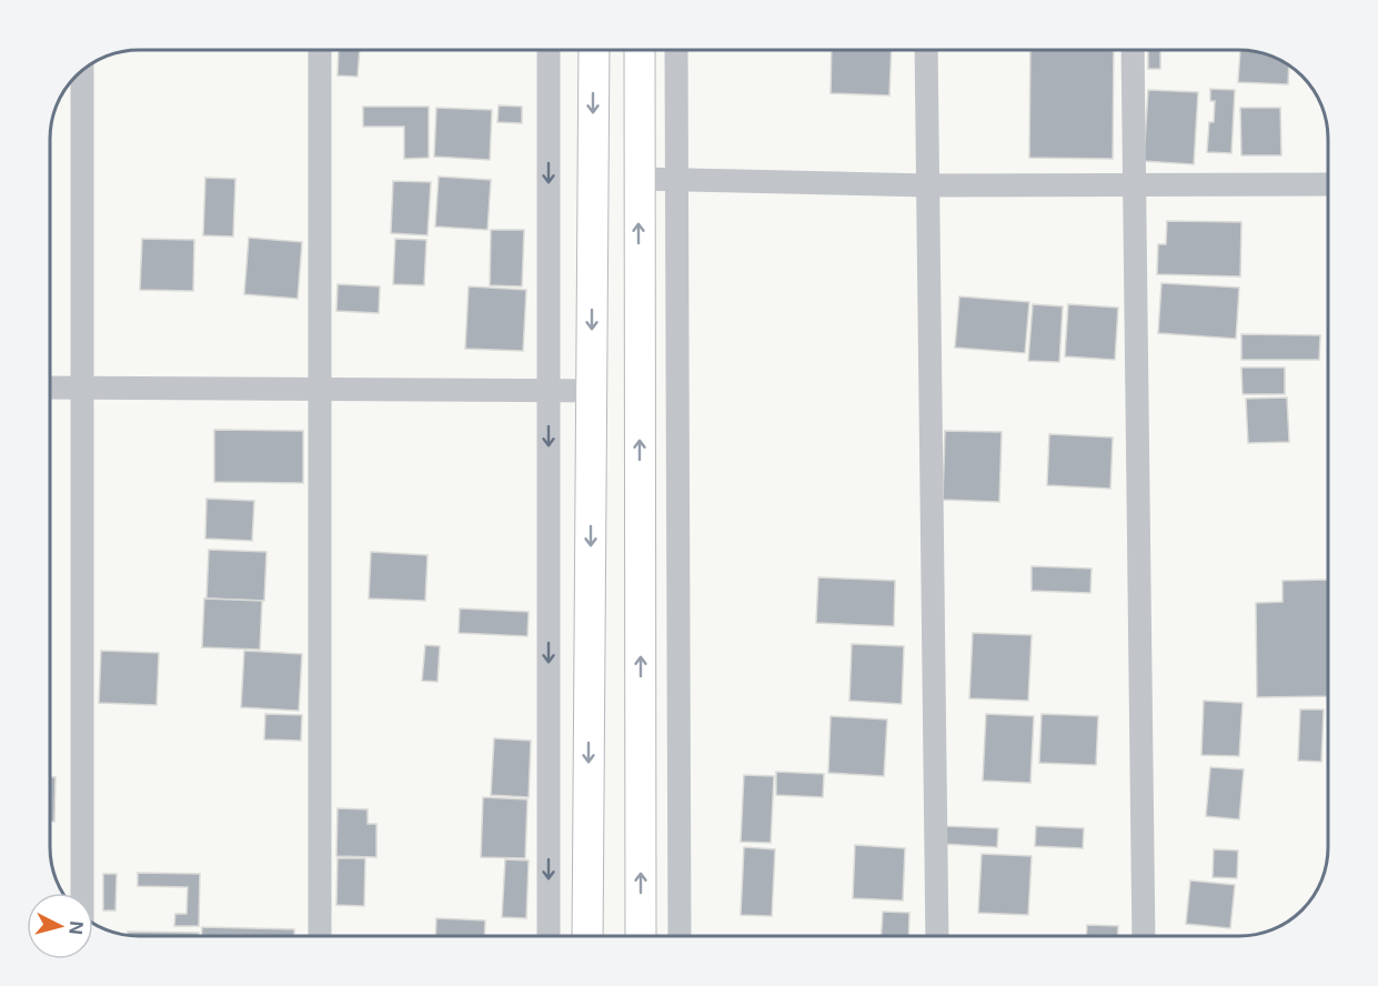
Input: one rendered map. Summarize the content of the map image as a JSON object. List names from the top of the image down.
{
  "north": "right"
}
